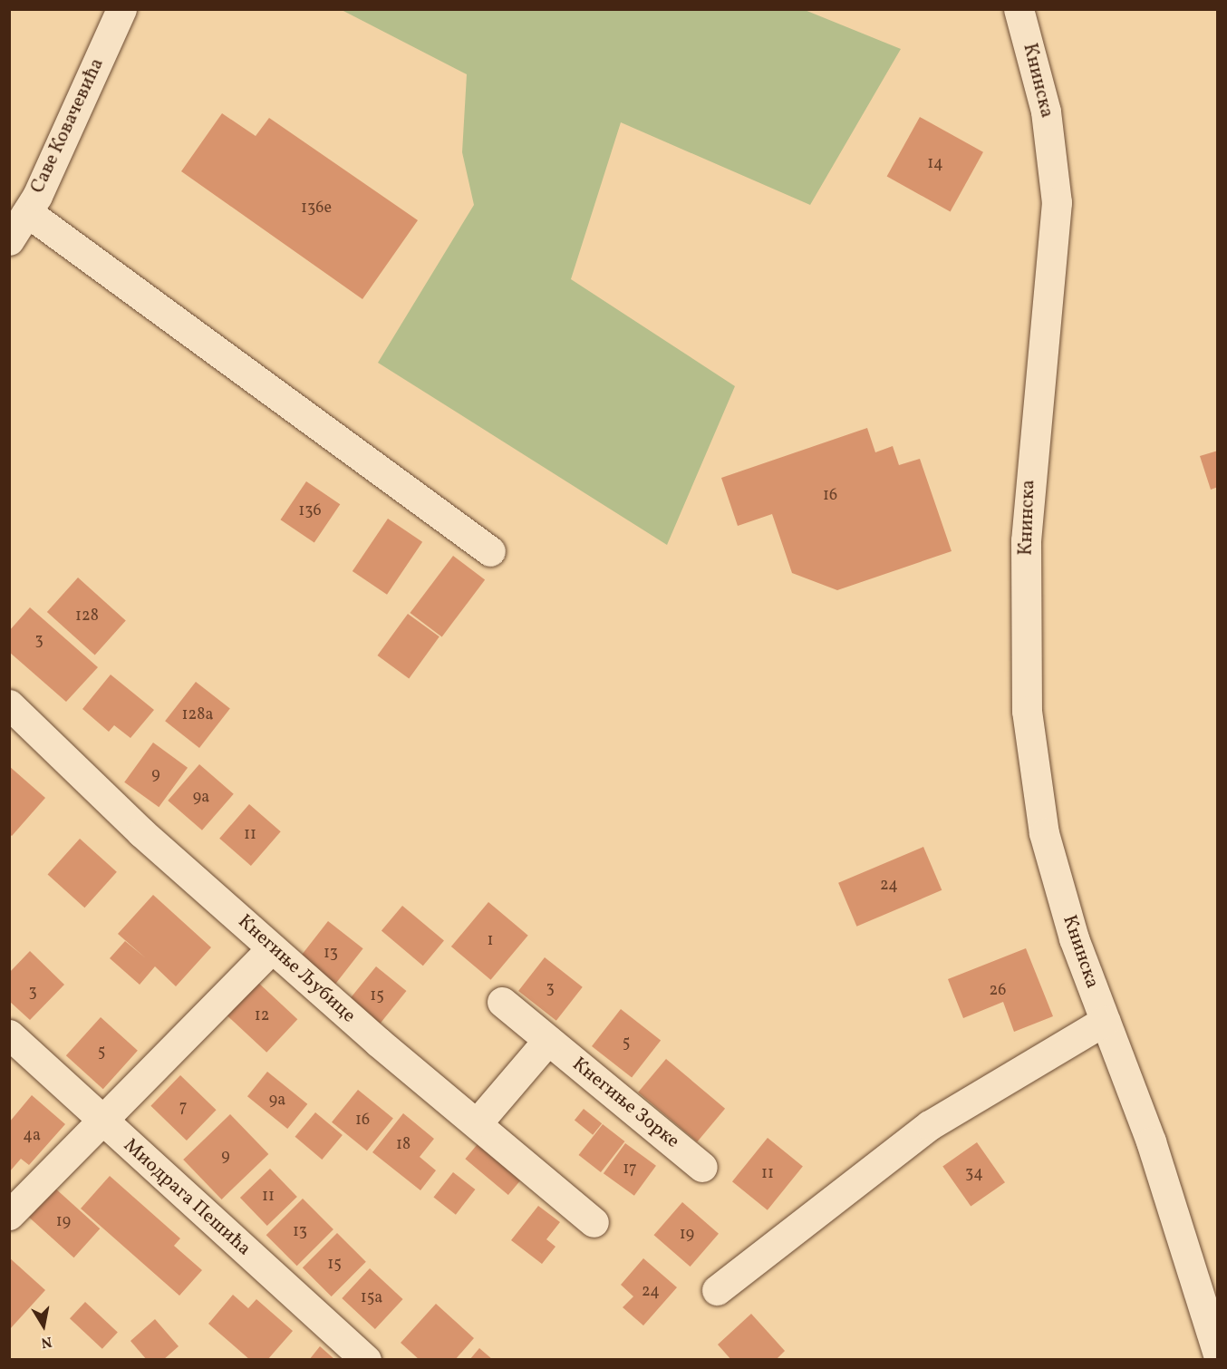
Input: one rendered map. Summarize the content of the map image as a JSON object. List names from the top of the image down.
{
  "streets": {
    "street": [
      "Книнска",
      "Саве Ковачевића",
      "Кнегиње Љубице",
      "Кнегиње Зорке",
      "Миодрага Пешића"
    ]
  },
  "house_numbers": [
    "14",
    "136e",
    "16",
    "136",
    "128",
    "3",
    "128a",
    "9",
    "9a",
    "11",
    "24",
    "1",
    "13",
    "3",
    "26",
    "3",
    "15",
    "12",
    "5",
    "5",
    "9a",
    "7",
    "16",
    "4a",
    "18",
    "9",
    "17",
    "11",
    "34",
    "11",
    "19",
    "13",
    "19",
    "15",
    "24",
    "15a"
  ],
  "north": "bottom"
}
